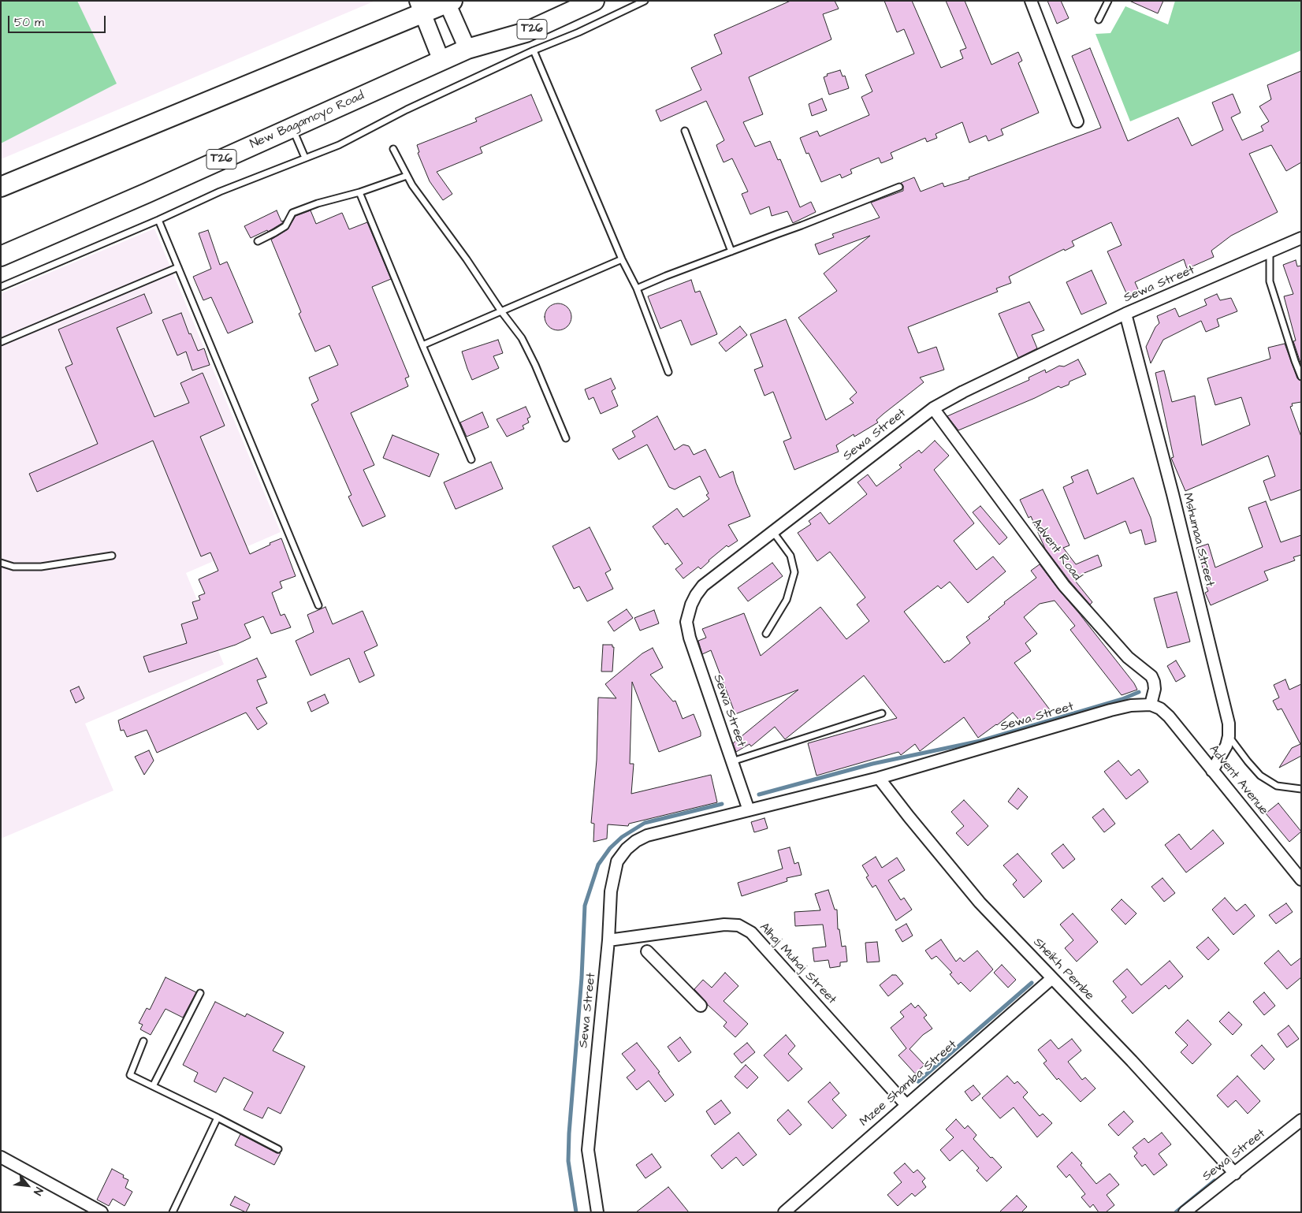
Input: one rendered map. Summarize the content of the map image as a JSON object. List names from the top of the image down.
{
  "streets": {
    "highway": ["T26", "New Bagamoyo Road"],
    "street": [
      "Sewa Street",
      "Mshumaa Street",
      "Advent Road",
      "Advent Avenue",
      "Alhaj Muhaj Street",
      "Sheikh Pembe",
      "Mzee Shamba Street"
    ]
  },
  "crossings": [
    ["Sewa Street", "Mshumaa Street"],
    ["Sewa Street", "Advent Road"],
    ["Sewa Street", "Advent Avenue"],
    ["Sewa Street", "Alhaj Muhaj Street"],
    ["Sewa Street", "Sheikh Pembe"],
    ["Mshumaa Street", "Advent Avenue"],
    ["Advent Road", "Advent Avenue"],
    ["Alhaj Muhaj Street", "Mzee Shamba Street"],
    ["Sheikh Pembe", "Mzee Shamba Street"]
  ],
  "scale_bar": "50 m",
  "north": "bottom right"
}
